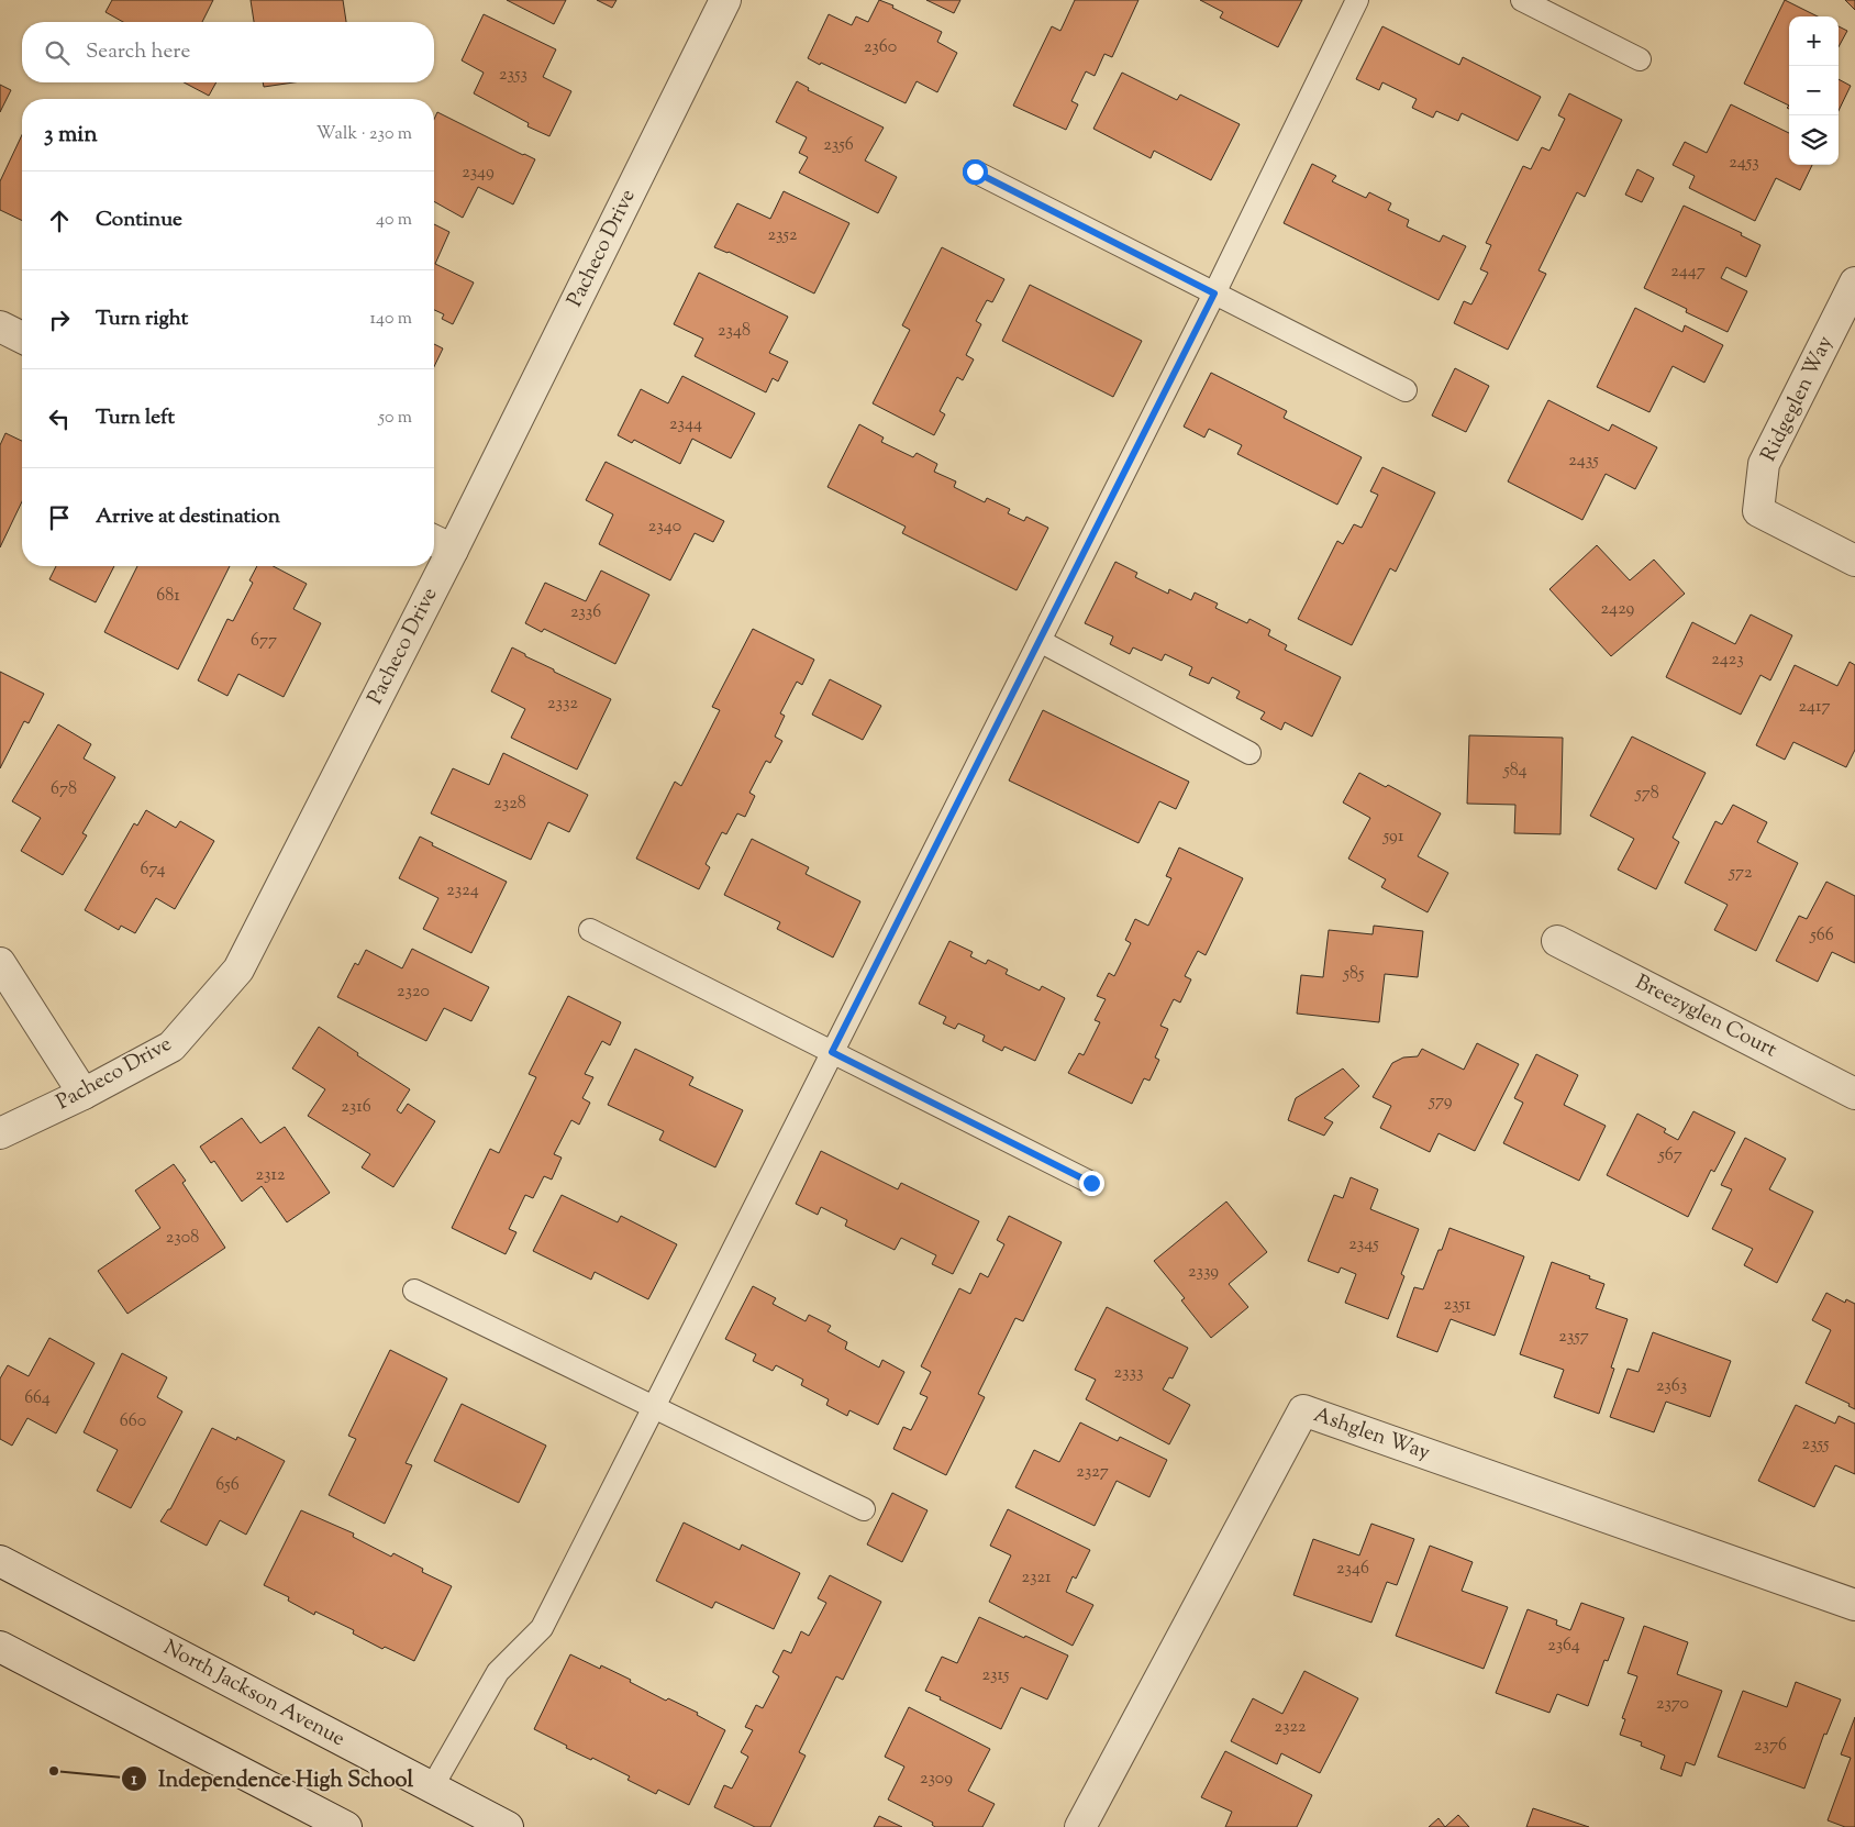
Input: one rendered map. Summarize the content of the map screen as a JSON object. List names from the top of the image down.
{
  "streets": {
    "street": [
      "Pacheco Drive",
      "Ridgeglen Way",
      "Breezyglen Court",
      "Ashglen Way",
      "North Jackson Avenue"
    ]
  },
  "places": ["Independence High School"],
  "house_numbers": [
    "2360",
    "2353",
    "2356",
    "2453",
    "2349",
    "2352",
    "2447",
    "2348",
    "2344",
    "2435",
    "2340",
    "681",
    "2429",
    "2336",
    "677",
    "2423",
    "2332",
    "2417",
    "584",
    "678",
    "578",
    "2328",
    "591",
    "674",
    "572",
    "2324",
    "566",
    "585",
    "2320",
    "579",
    "2316",
    "567",
    "2312",
    "2308",
    "2345",
    "2339",
    "2351",
    "2357",
    "2333",
    "2363",
    "664",
    "660",
    "2355",
    "2327",
    "656",
    "2346",
    "2321",
    "2364",
    "2315",
    "2370",
    "2322",
    "2376",
    "2309"
  ],
  "page": {
    "map_buttons": ["+", "−"],
    "search": "Search here",
    "heading": ["3 min", "Walk · 230 m"],
    "list": [
      ["Continue", "40 m"],
      ["Turn right", "140 m"],
      ["Turn left", "50 m"],
      "Arrive at destination"
    ]
  }
}
